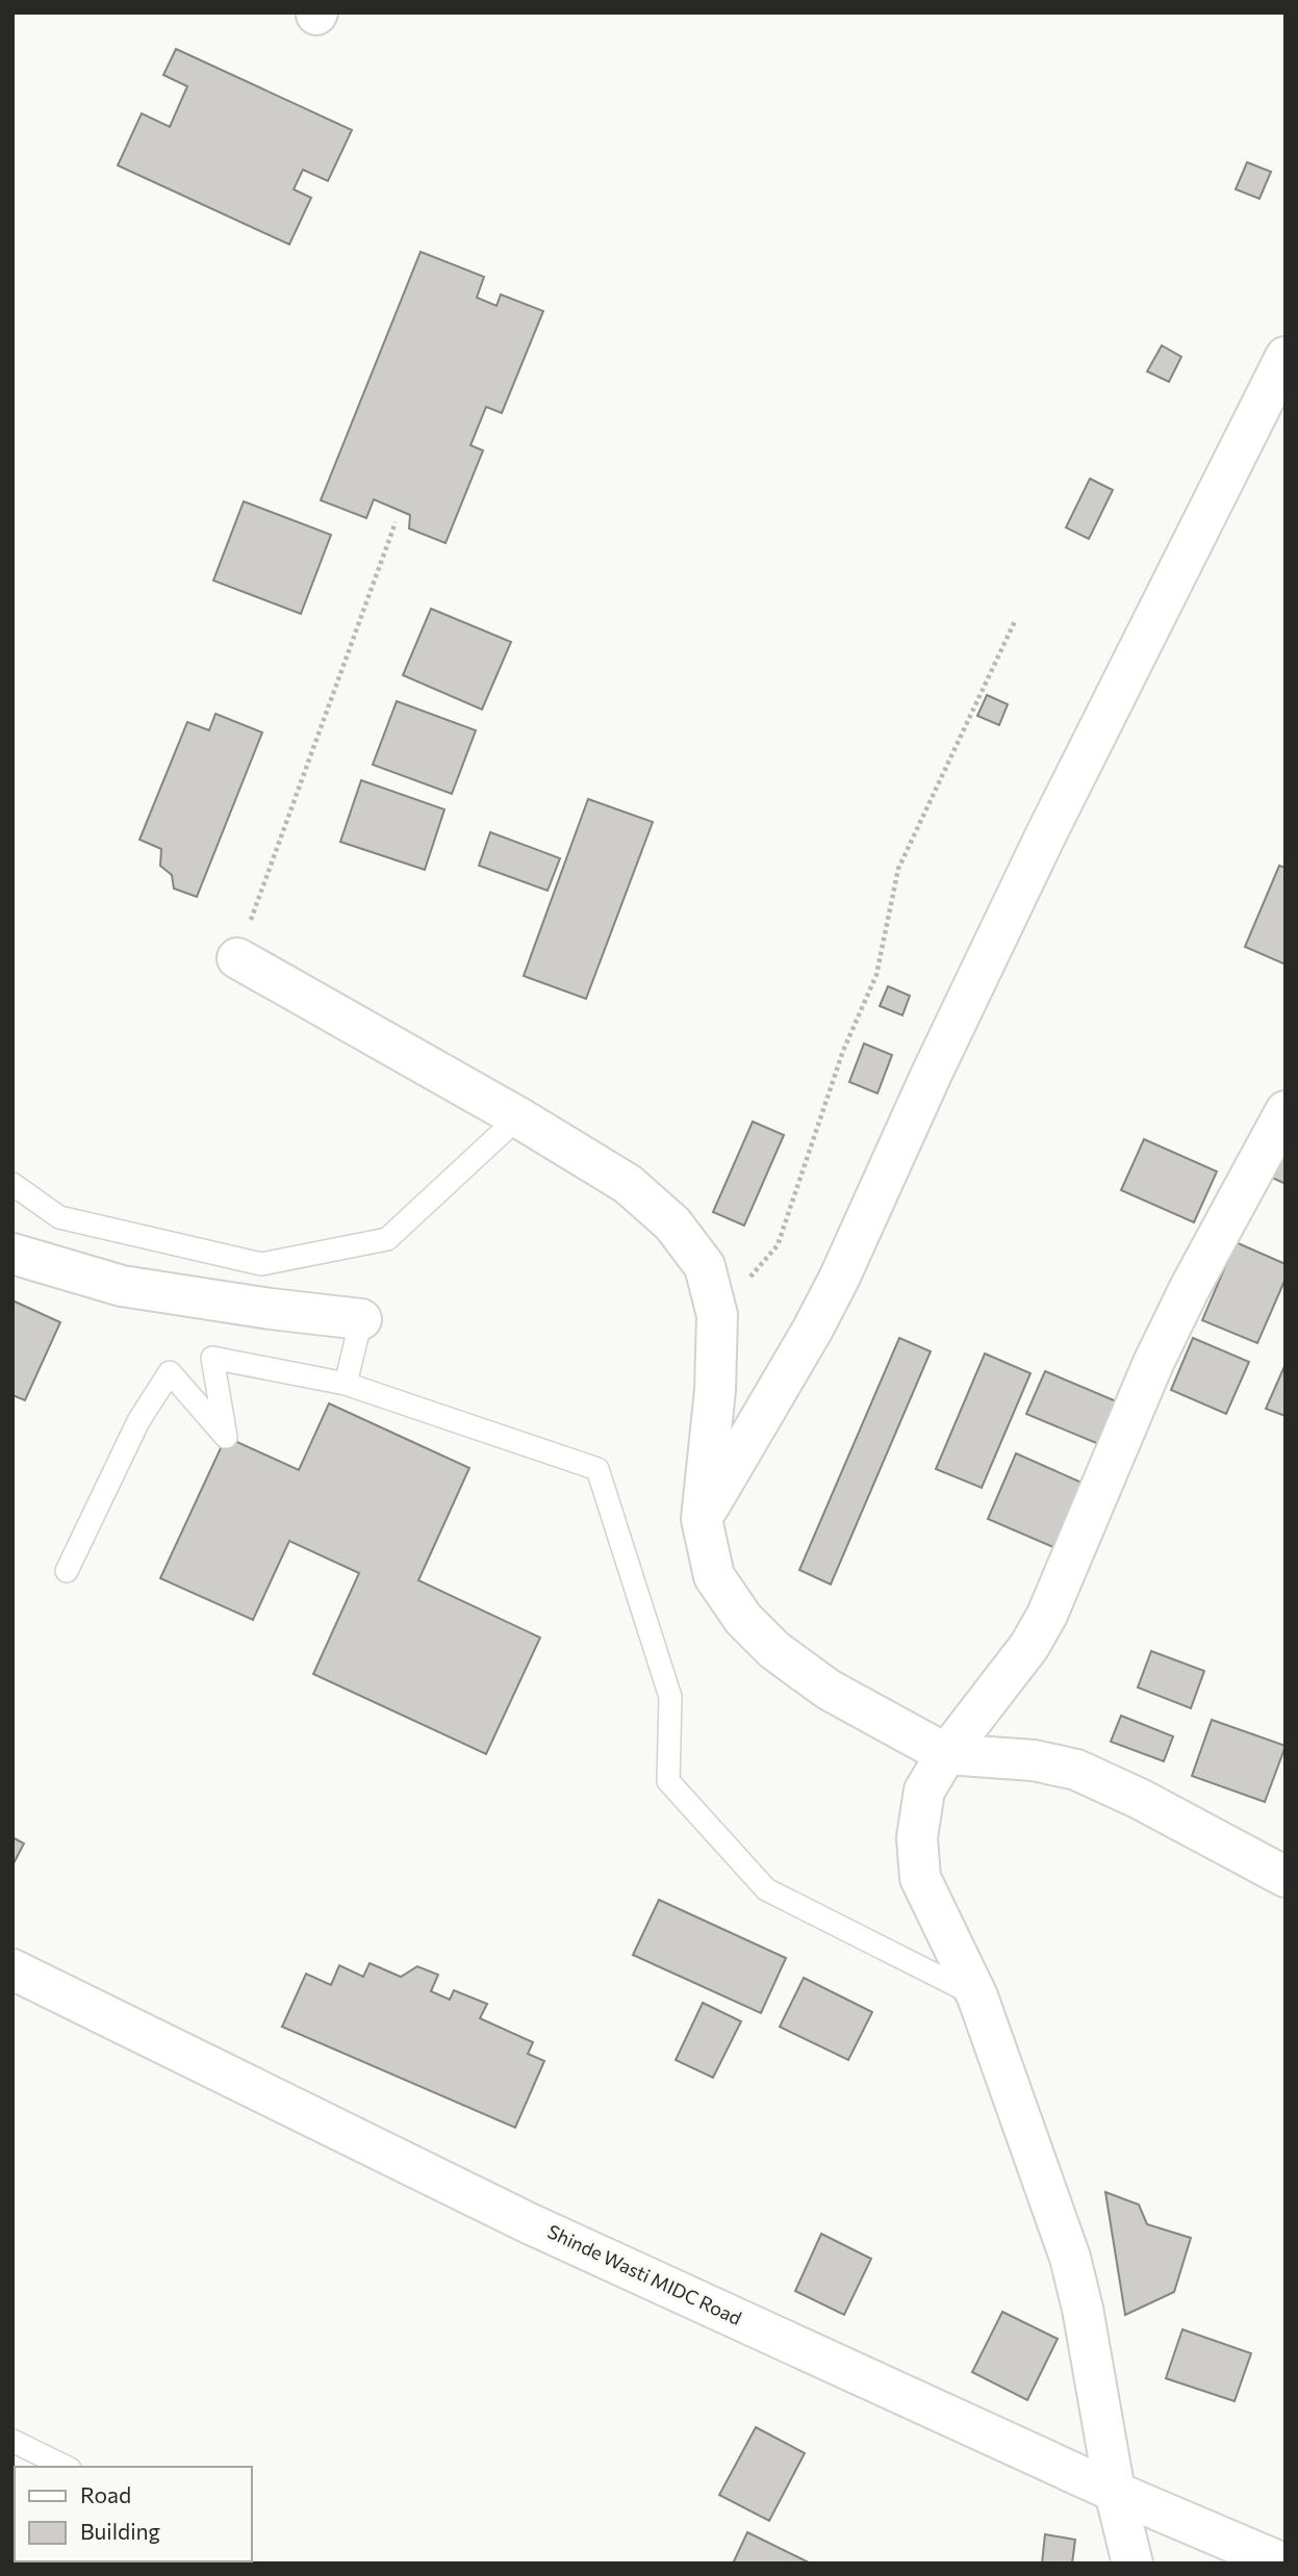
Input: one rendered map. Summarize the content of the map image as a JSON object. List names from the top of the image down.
{
  "streets": {
    "street": ["Shinde Wasti MIDC Road"]
  },
  "legend": ["Road", "Building"]
}
